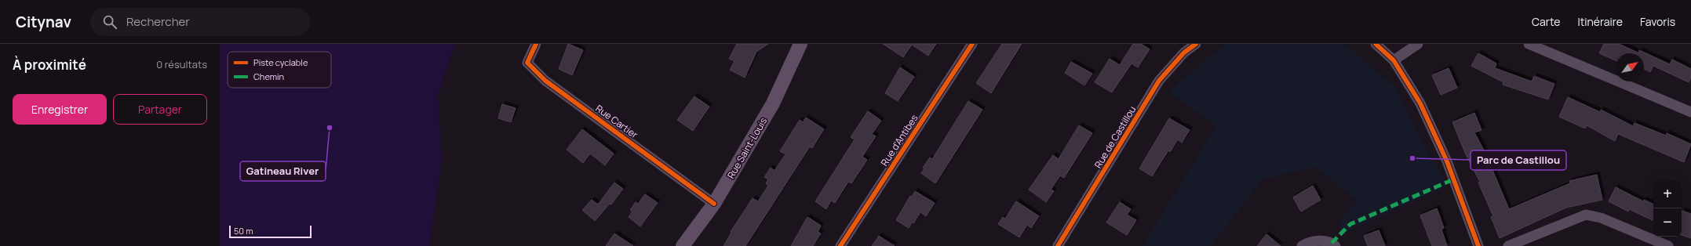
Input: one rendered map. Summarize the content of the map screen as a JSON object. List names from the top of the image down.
{
  "streets": {
    "main road": ["Rue Saint-Louis"],
    "street": ["Rue Cartier", "Rue de Castillou", "Rue d'Antibes"]
  },
  "crossings": [
    ["Rue Cartier", "Rue Saint-Louis"]
  ],
  "places": ["Gatineau River", "Parc de Castillou"],
  "legend": ["Piste cyclable", "Chemin"],
  "scale_bar": "50 m",
  "north": "top right",
  "page": {
    "header": "Citynav",
    "search": "Rechercher",
    "nav": ["Carte", "Itinéraire", "Favoris"],
    "heading": ["À proximité", "0 résultats"],
    "buttons": ["Enregistrer", "Partager"],
    "map_buttons": ["+", "−"],
    "scale": "50 m"
  }
}
